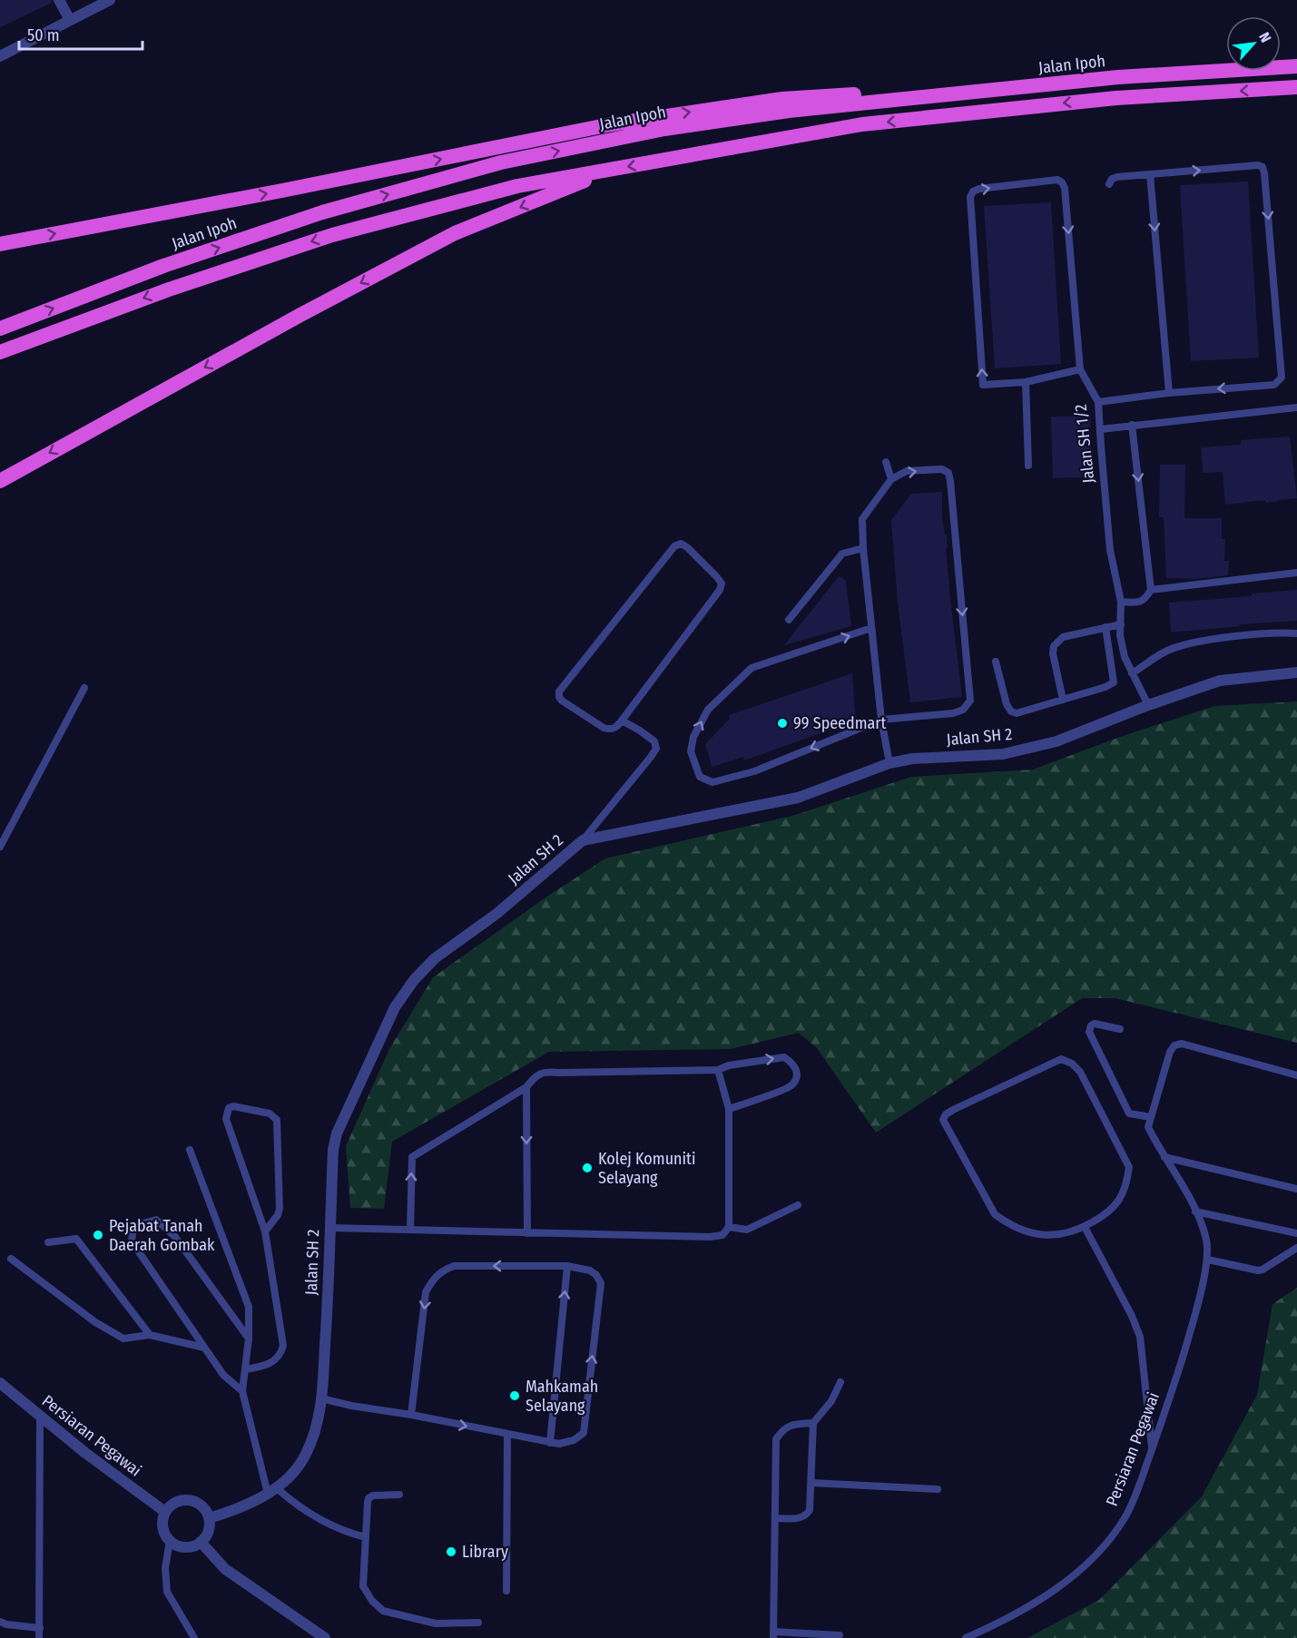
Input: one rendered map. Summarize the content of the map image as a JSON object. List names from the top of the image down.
{
  "streets": {
    "highway": ["Jalan Ipoh"],
    "street": ["Jalan SH 2", "Persiaran Pegawai"],
    "lane": ["Jalan SH 1/2"]
  },
  "crossings": [
    ["Jalan SH 1/2", "Jalan SH 2"],
    ["Jalan SH 2", "Persiaran Pegawai"]
  ],
  "places": [
    "99 Speedmart",
    "Kolej Komuniti Selayang",
    "Pejabat Tanah Daerah Gombak",
    "Mahkamah Selayang",
    "Library"
  ],
  "scale_bar": "50 m",
  "north": "top right"
}
